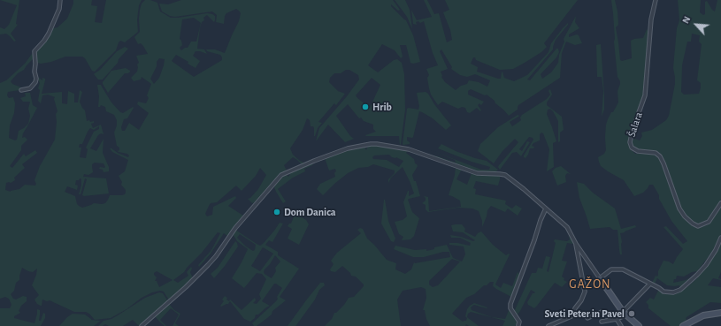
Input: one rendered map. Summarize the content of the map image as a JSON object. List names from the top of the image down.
{
  "streets": {
    "street": ["Šalara"]
  },
  "districts": ["GAŽON"],
  "places": ["Hrib", "Dom Danica", "Sveti Peter in Pavel"],
  "north": "top left"
}
